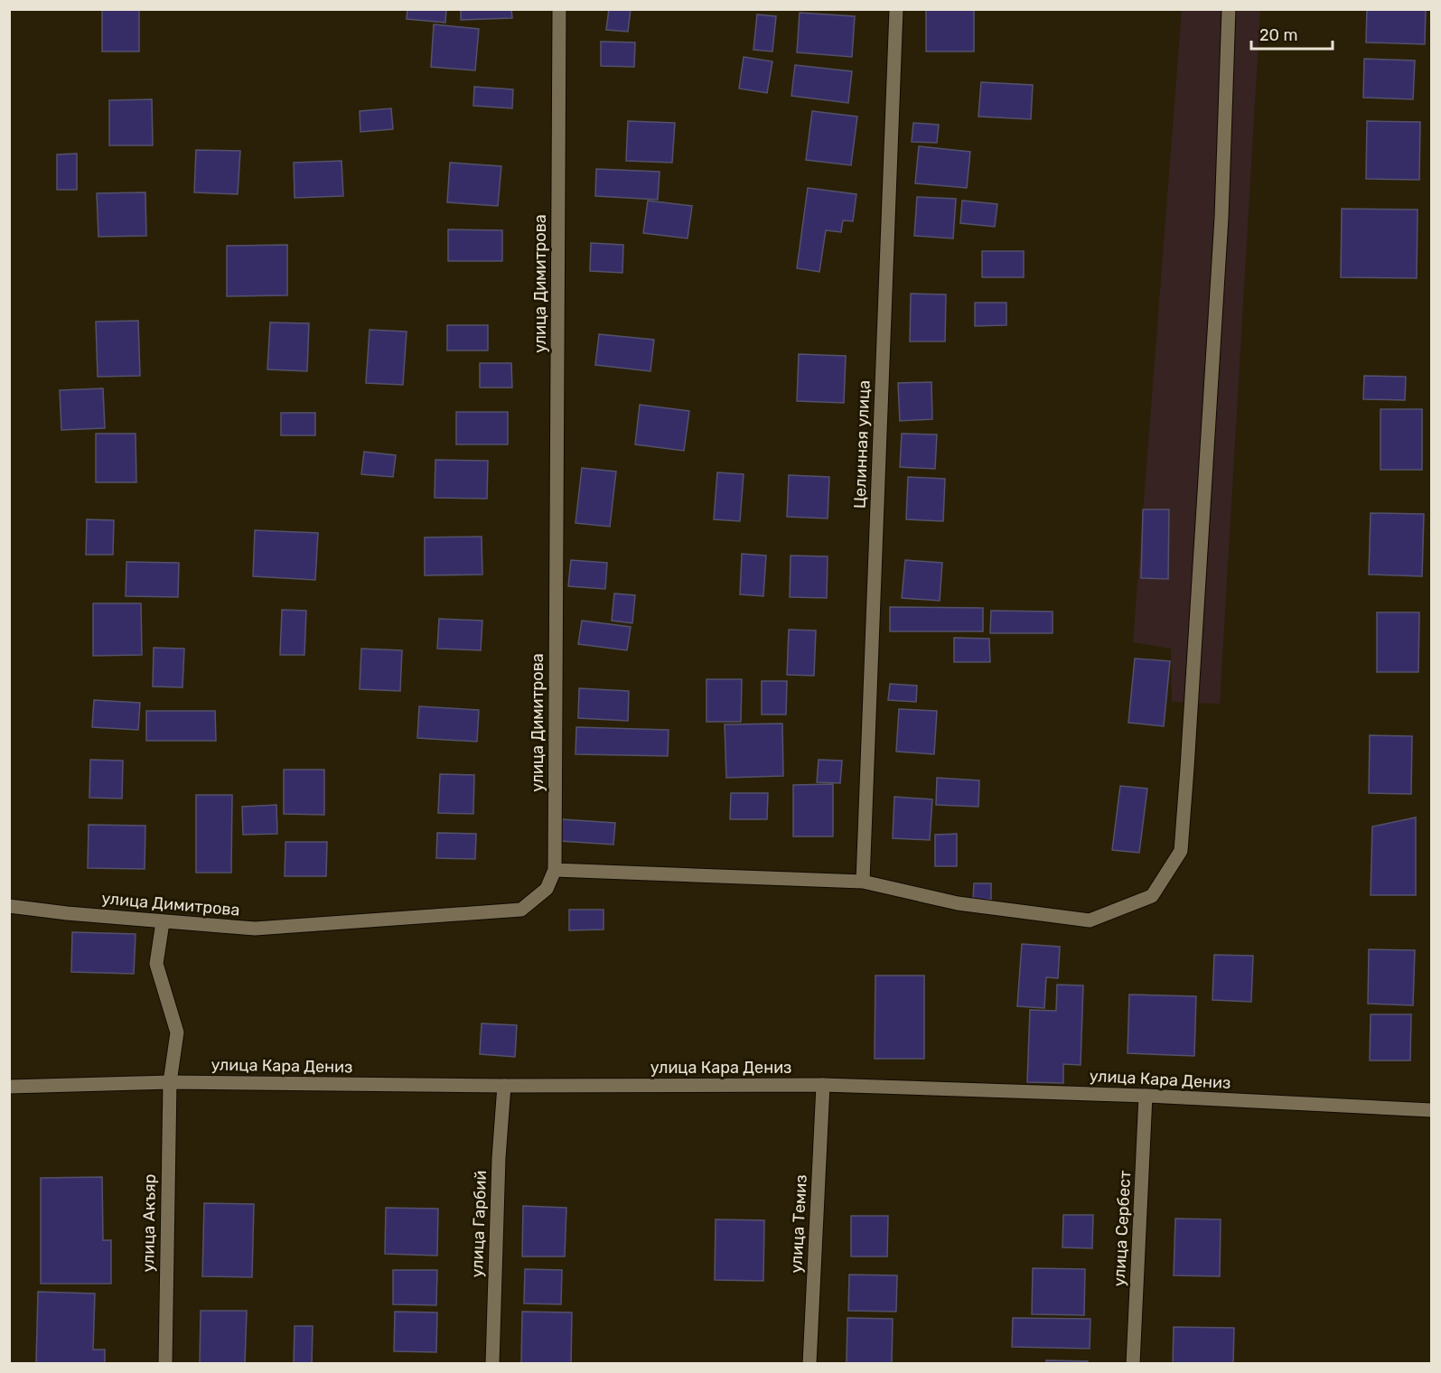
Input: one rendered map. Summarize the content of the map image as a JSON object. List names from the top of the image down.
{
  "streets": {
    "street": [
      "улица Димитрова",
      "Целинная улица",
      "улица Кара Дениз",
      "улица Акъяр",
      "улица Гарбий",
      "улица Темиз",
      "улица Сербест"
    ]
  },
  "crossings": [
    ["улица Димитрова", "улица Акъяр"],
    ["улица Кара Дениз", "улица Акъяр"],
    ["улица Кара Дениз", "улица Гарбий"],
    ["улица Кара Дениз", "улица Темиз"],
    ["улица Кара Дениз", "улица Сербест"]
  ],
  "scale_bar": "20 m"
}
